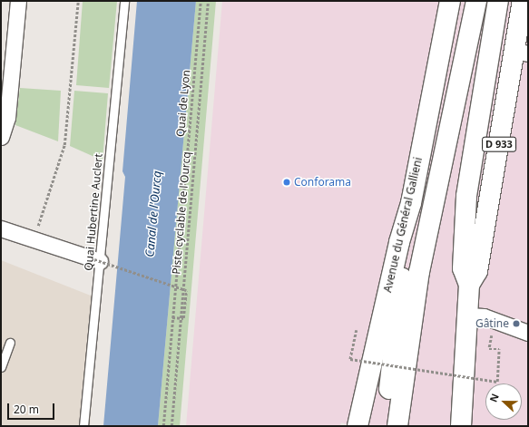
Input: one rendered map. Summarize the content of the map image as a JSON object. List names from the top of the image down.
{
  "streets": {
    "main road": ["D 933", "Avenue du Général Gallieni"],
    "lane": ["Quai Hubertine Auclert"],
    "path": ["Quai de Lyon", "Piste cyclable de l'Ourcq"]
  },
  "water": ["Canal de l'Ourcq"],
  "places": ["Conforama", "Gâtine"],
  "scale_bar": "20 m",
  "north": "left"
}
